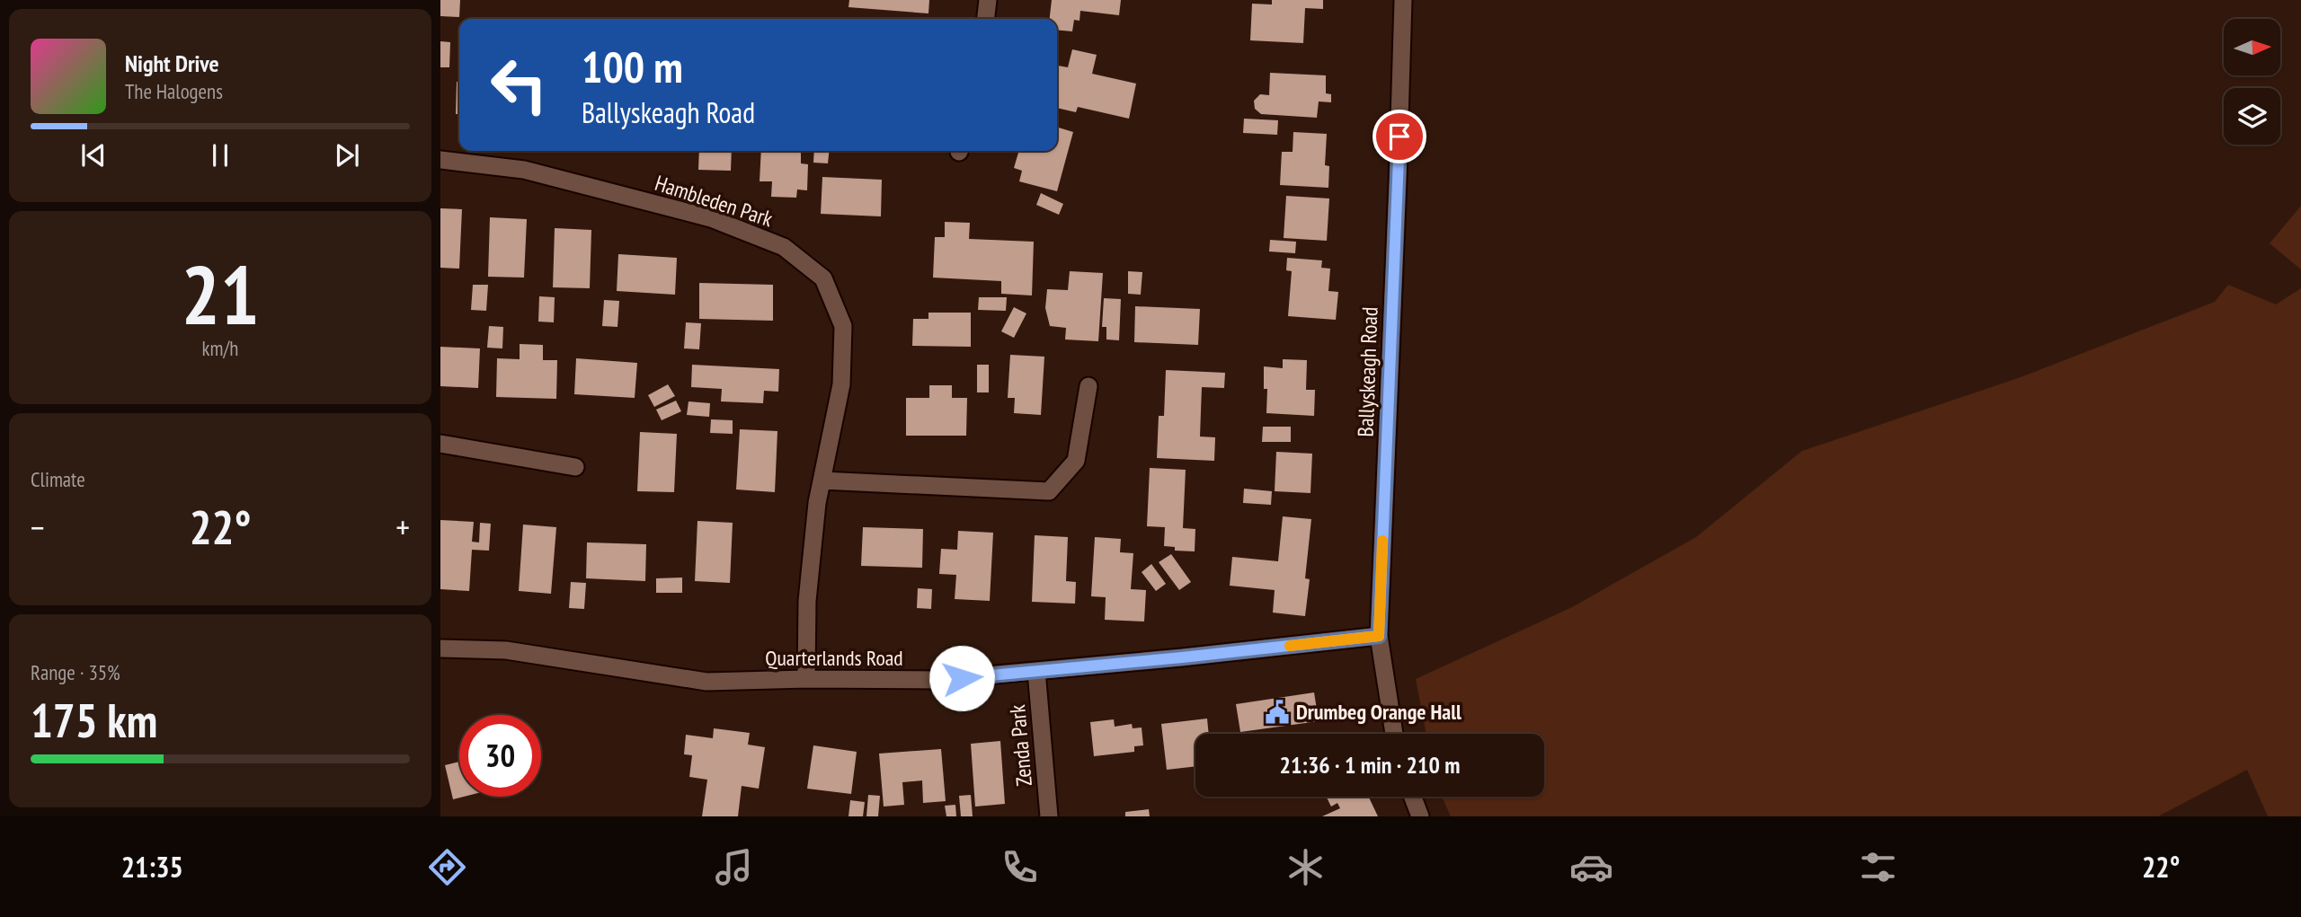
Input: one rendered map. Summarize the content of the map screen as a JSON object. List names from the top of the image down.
{
  "streets": {
    "street": [
      "Hambleden Park",
      "Ballyskeagh Road",
      "Quarterlands Road",
      "Zenda Park"
    ]
  },
  "crossings": [
    ["Hambleden Park", "Quarterlands Road"],
    ["Ballyskeagh Road", "Quarterlands Road"],
    ["Quarterlands Road", "Zenda Park"]
  ],
  "places": {
    "public building": ["Drumbeg Orange Hall"]
  },
  "north": "right",
  "page": {
    "turn": ["100 m", "Ballyskeagh Road"],
    "song": ["Night Drive", "The Halogens"],
    "tile": [
      ["21", "km/h"],
      "Climate",
      ["Range · 35%", "175 km"]
    ],
    "heat": ["−", "22°", "+"],
    "limit": "30",
    "trip": "21:36 · 1 min · 210 m",
    "tabs": ["21:35", "22°"]
  }
}
